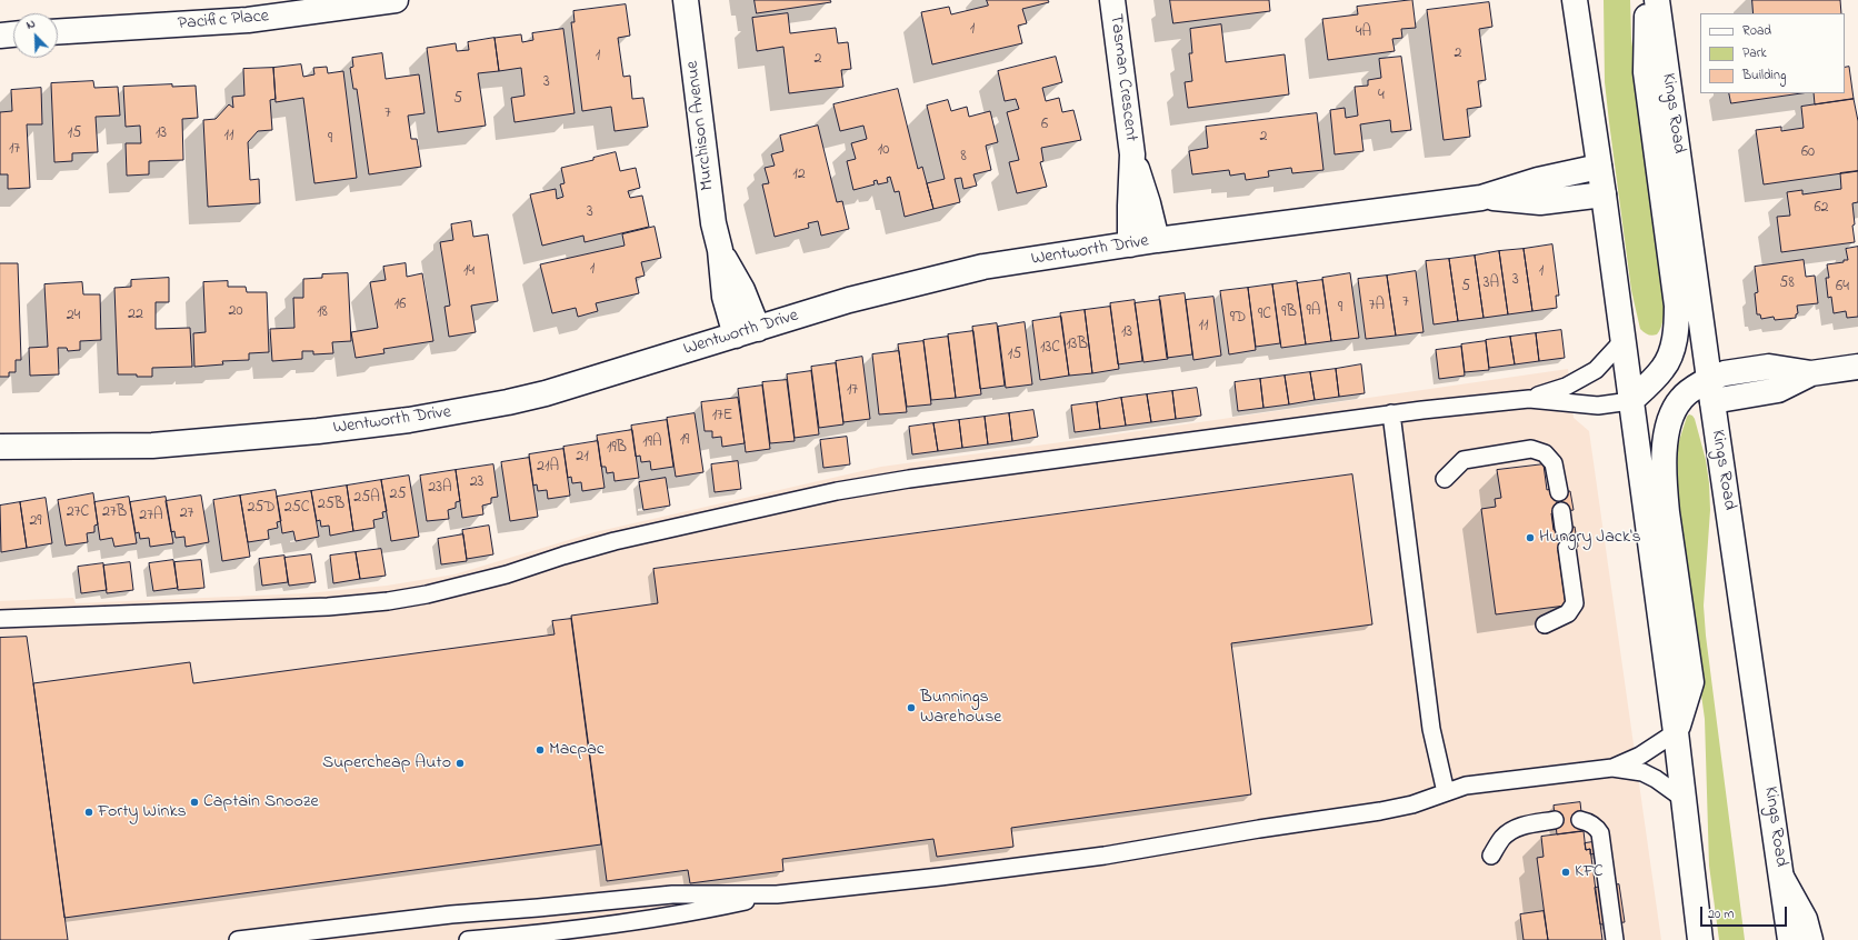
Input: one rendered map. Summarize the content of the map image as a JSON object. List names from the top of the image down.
{
  "streets": {
    "main road": [
      "Pacific Place",
      "Tasman Crescent",
      "Kings Road",
      "Murchison Avenue",
      "Wentworth Drive"
    ]
  },
  "crossings": [
    ["Tasman Crescent", "Wentworth Drive"],
    ["Murchison Avenue", "Wentworth Drive"]
  ],
  "places": [
    "Hungry Jack's",
    "Bunnings Warehouse",
    "Macpac",
    "Supercheap Auto",
    "Captain Snooze",
    "Forty Winks",
    "KFC"
  ],
  "house_numbers": [
    "1",
    "4A",
    "2",
    "1",
    "2",
    "3",
    "4",
    "5",
    "7",
    "6",
    "15",
    "13",
    "11",
    "2",
    "9",
    "17",
    "10",
    "60",
    "8",
    "12",
    "62",
    "3",
    "1",
    "14",
    "1",
    "3",
    "3A",
    "58",
    "5",
    "64",
    "7",
    "16",
    "7A",
    "9",
    "20",
    "9A",
    "18",
    "9B",
    "22",
    "9C",
    "24",
    "9D",
    "11",
    "13",
    "13B",
    "13C",
    "15",
    "17",
    "17E",
    "19",
    "19A",
    "19B",
    "21",
    "21A",
    "23",
    "23A",
    "25",
    "25A",
    "25B",
    "25D",
    "25C",
    "27C",
    "27B",
    "27",
    "27A",
    "29"
  ],
  "legend": ["Road", "Park", "Building"],
  "scale_bar": "20 m",
  "north": "top left"
}
